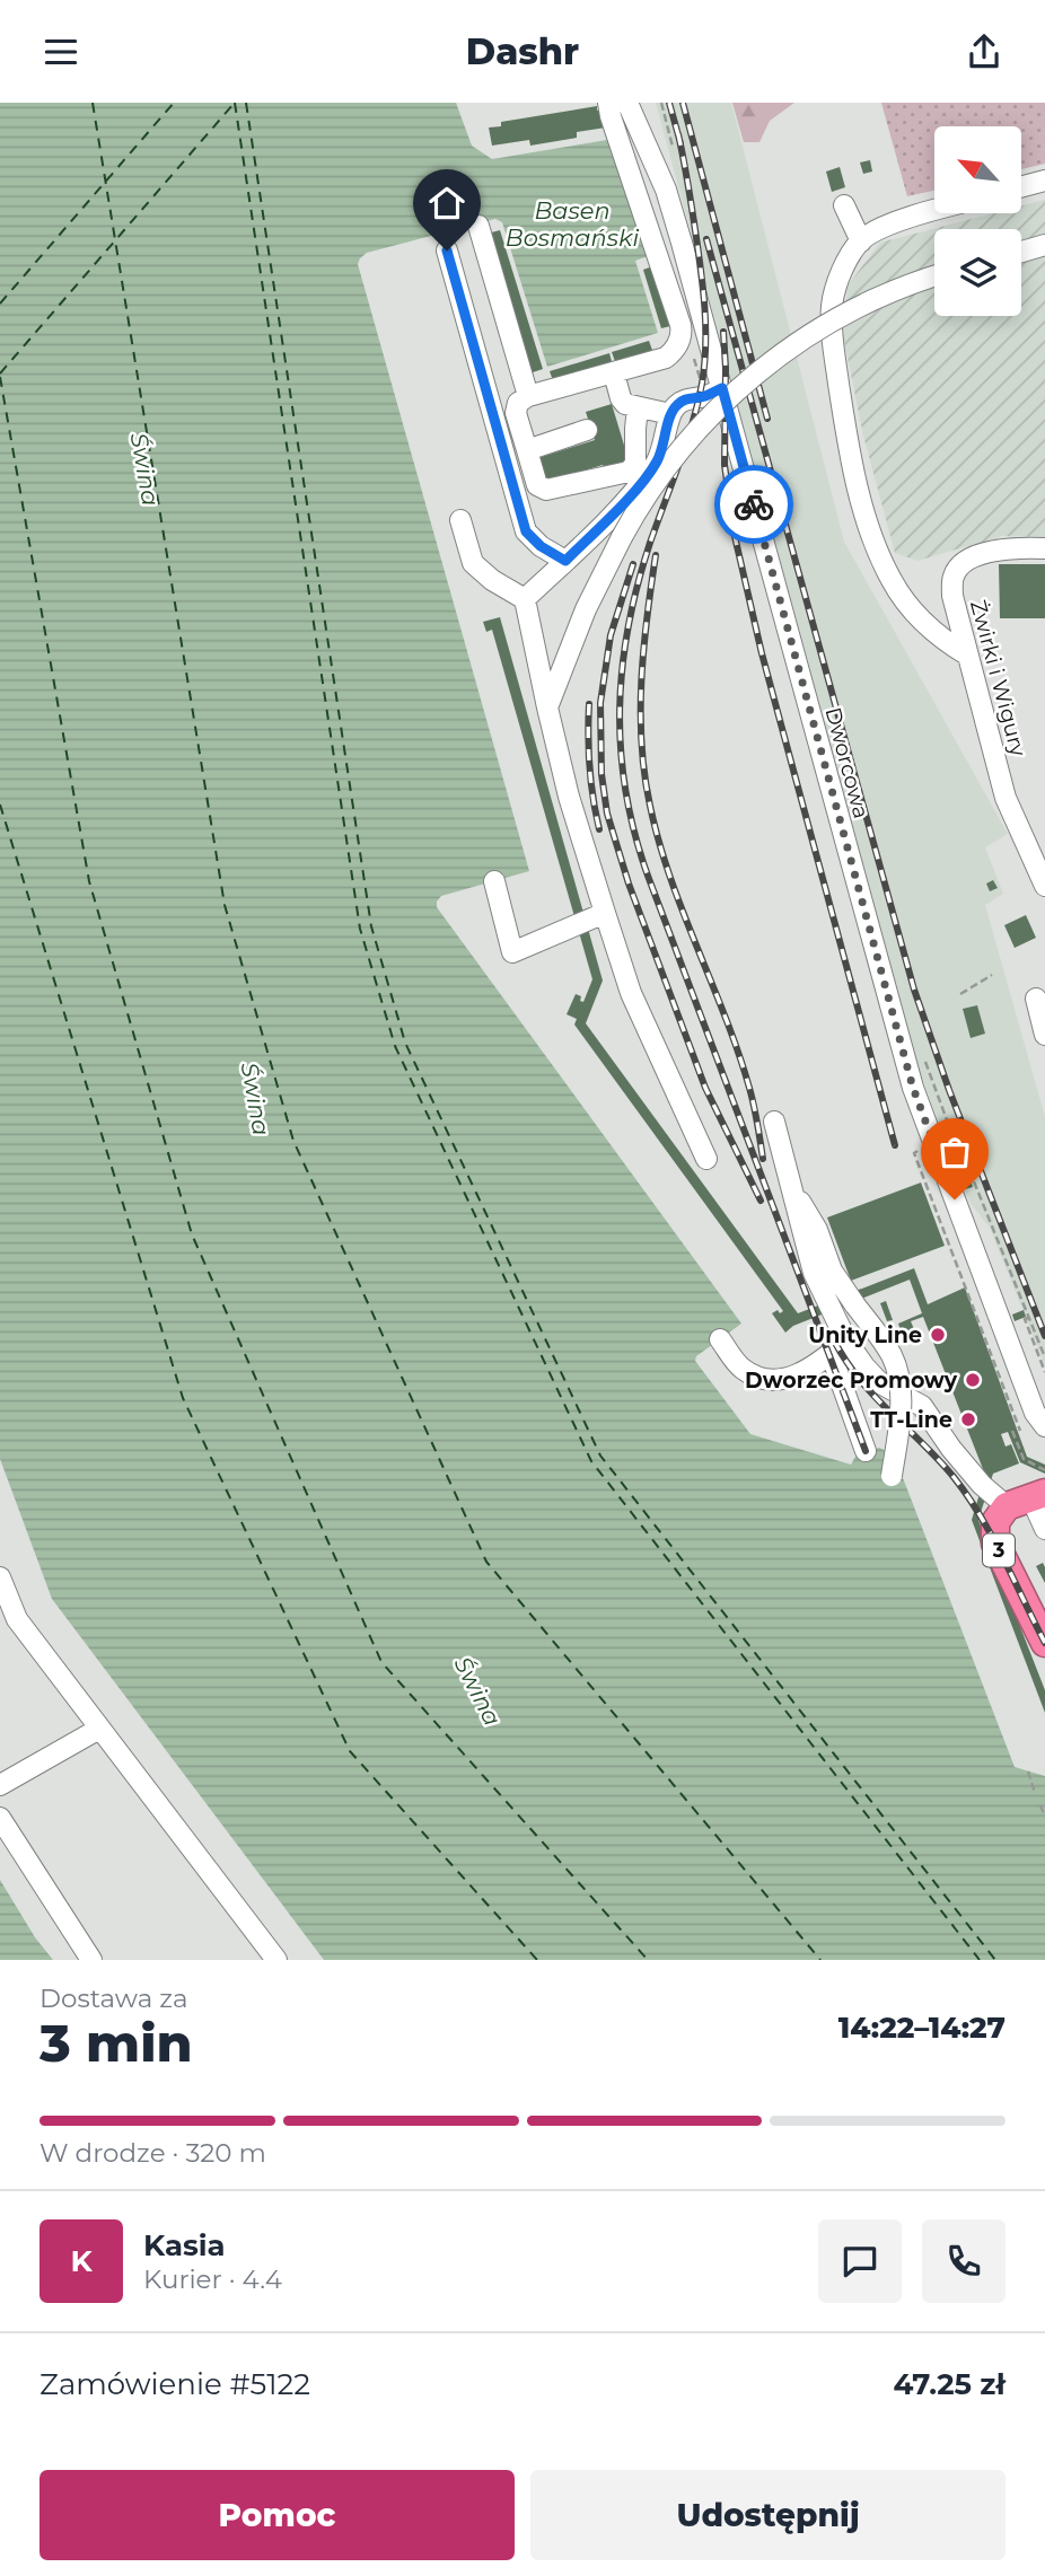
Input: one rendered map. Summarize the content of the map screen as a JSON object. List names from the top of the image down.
{
  "streets": {
    "highway": ["3"],
    "street": ["Żwirki i Wigury", "Dworcowa"]
  },
  "water": ["Basen Bosmański", "Świna"],
  "places": ["Unity Line", "Dworzec Promowy", "TT-Line"],
  "north": "top left",
  "page": {
    "header": "Dashr",
    "heading": ["3 min", "Dostawa za", "14:22–14:27"],
    "panel": [
      "Kasia",
      "Kurier · 4.4",
      "Zamówienie #5122",
      "47.25 zł"
    ],
    "bar": "W drodze · 320 m",
    "round": "K",
    "buttons": ["Pomoc", "Udostępnij"]
  }
}
